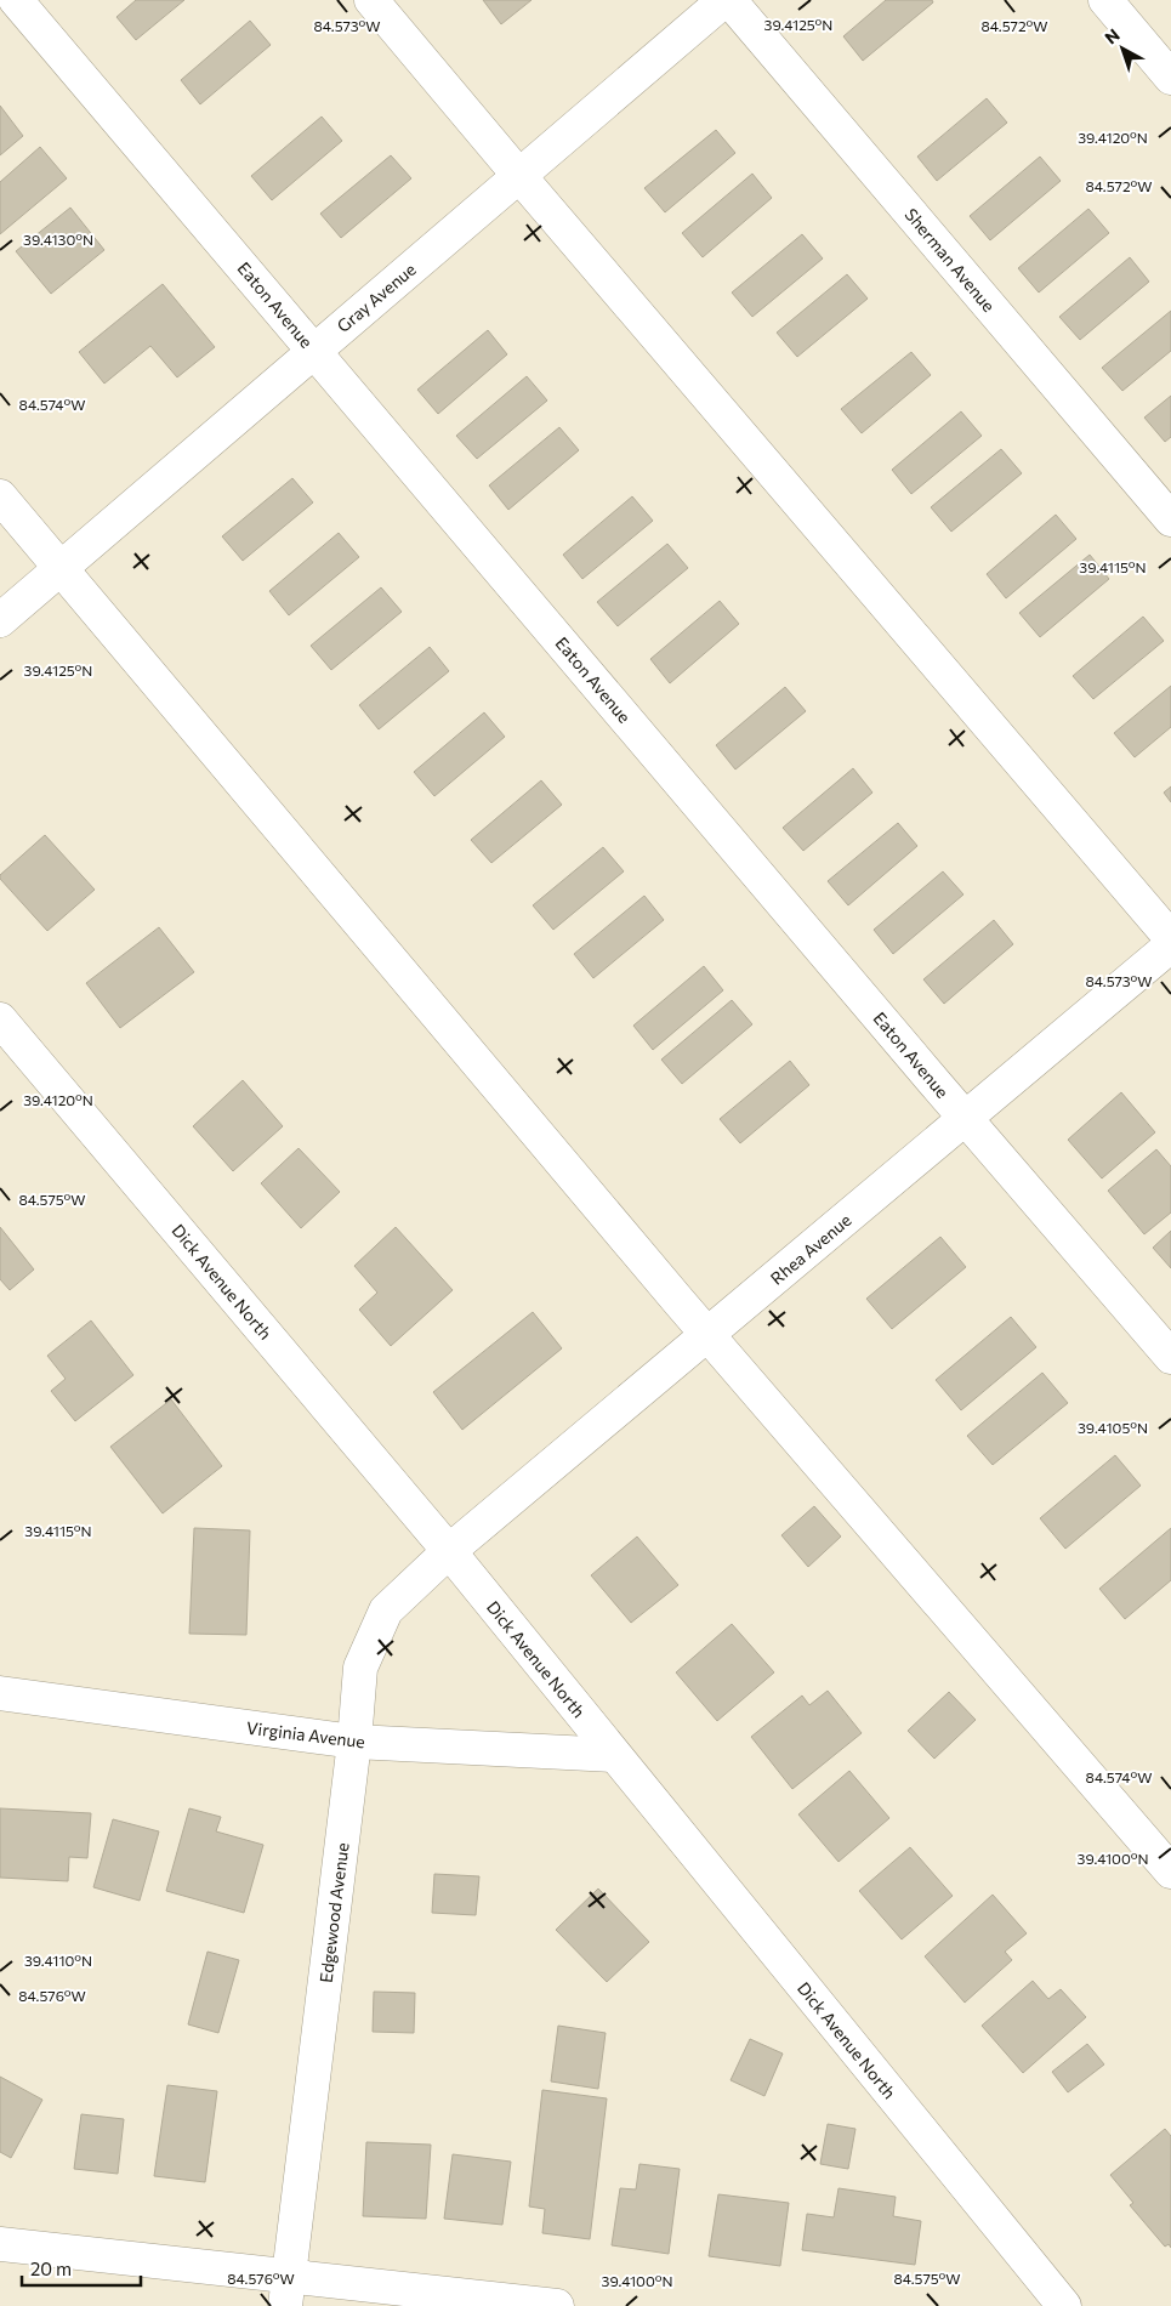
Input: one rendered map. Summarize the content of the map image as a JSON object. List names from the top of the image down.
{
  "streets": {
    "street": [
      "Sherman Avenue",
      "Gray Avenue",
      "Eaton Avenue",
      "Rhea Avenue",
      "Dick Avenue North",
      "Virginia Avenue",
      "Edgewood Avenue"
    ]
  },
  "crossings": [
    ["Gray Avenue", "Eaton Avenue"],
    ["Eaton Avenue", "Rhea Avenue"],
    ["Rhea Avenue", "Dick Avenue North"],
    ["Rhea Avenue", "Edgewood Avenue"],
    ["Dick Avenue North", "Virginia Avenue"],
    ["Dick Avenue North", "Edgewood Avenue"],
    ["Virginia Avenue", "Edgewood Avenue"]
  ],
  "scale_bar": "20 m",
  "north": "top left",
  "coordinates": [
    "39.4125°N",
    "84.573°W",
    "84.572°W",
    "39.4120°N",
    "39.4130°N",
    "84.574°W",
    "39.4115°N",
    "84.575°W",
    "39.4105°N",
    "39.4100°N",
    "39.4110°N",
    "84.576°W"
  ]
}
